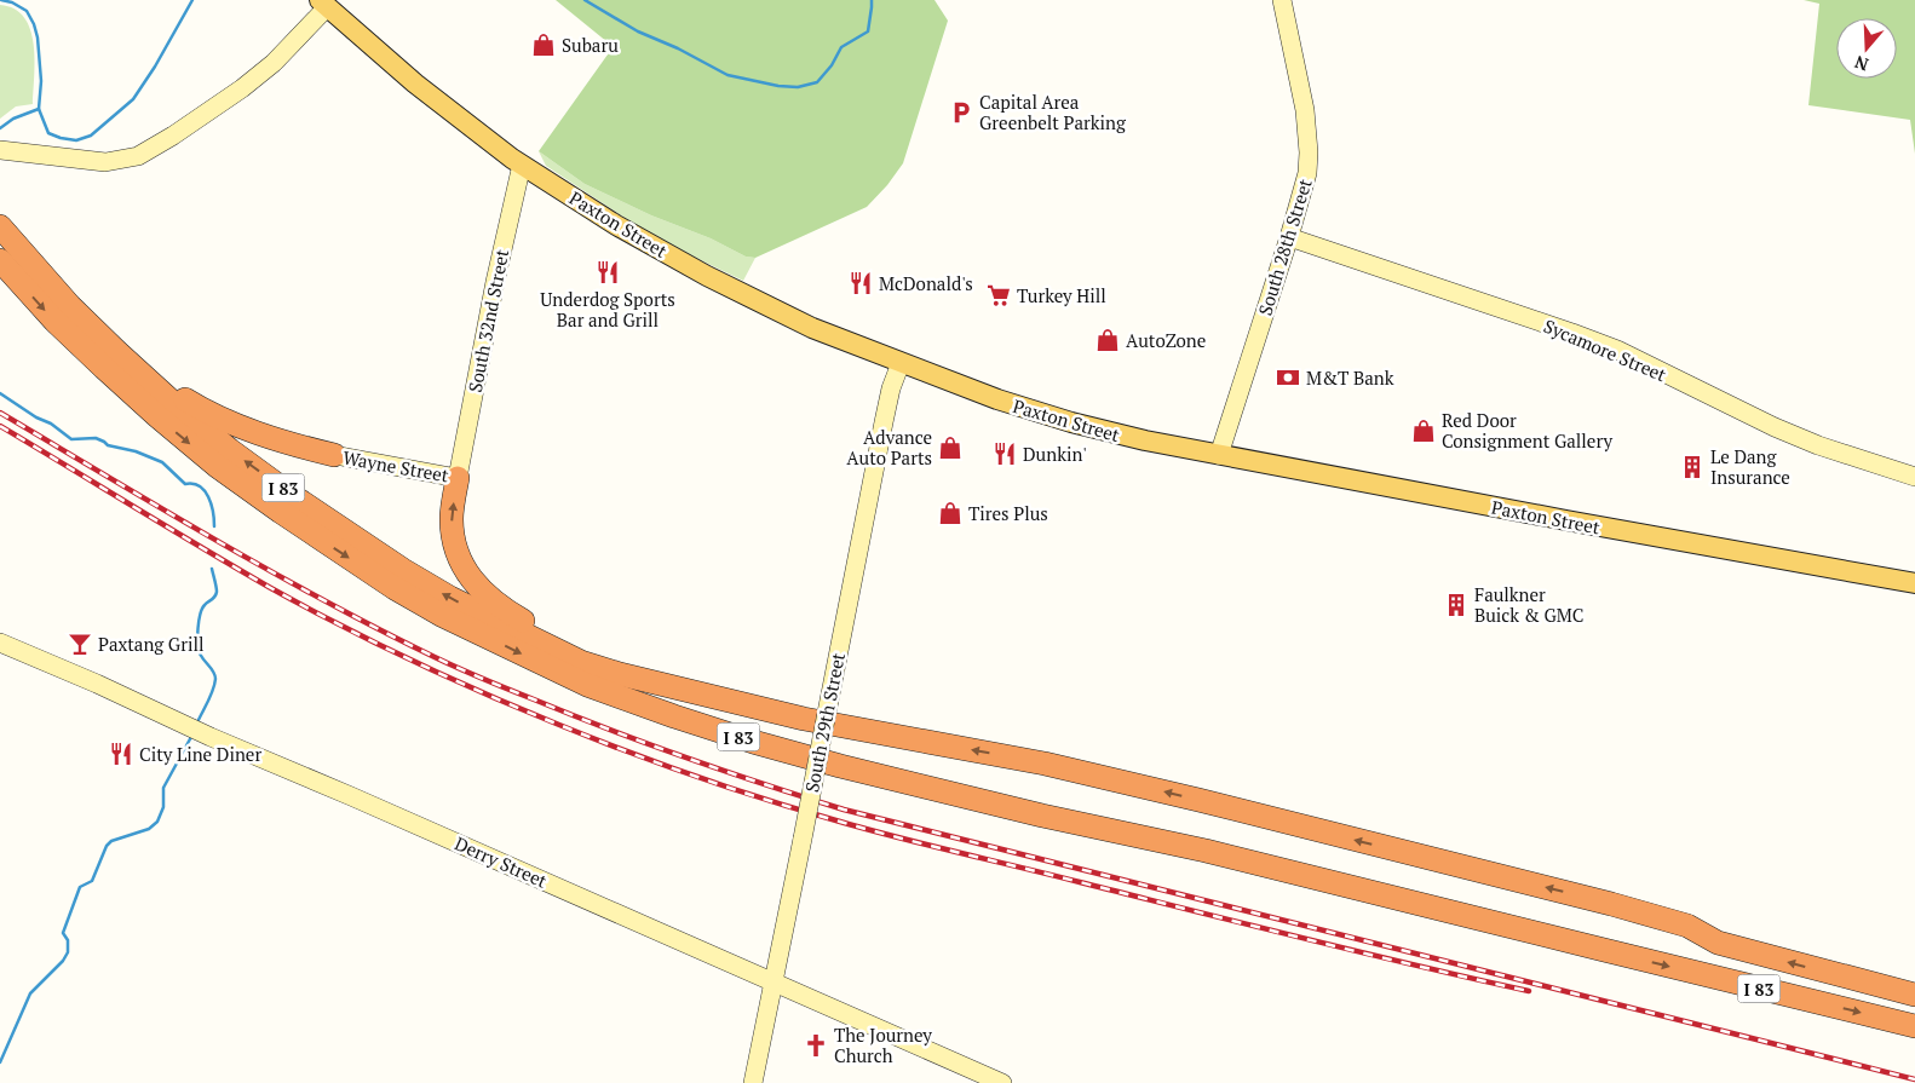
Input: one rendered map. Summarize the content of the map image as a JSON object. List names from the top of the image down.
{
  "streets": {
    "highway": ["I 83"],
    "main road": [
      "Paxton Street",
      "South 28th Street",
      "South 32nd Street",
      "Sycamore Street",
      "Wayne Street",
      "South 29th Street",
      "Derry Street"
    ]
  },
  "crossings": [
    ["Paxton Street", "South 28th Street"],
    ["Paxton Street", "South 32nd Street"],
    ["Paxton Street", "South 29th Street"],
    ["South 28th Street", "Sycamore Street"],
    ["South 32nd Street", "Wayne Street"],
    ["South 29th Street", "Derry Street"]
  ],
  "places": {
    "shop": [
      "Subaru",
      "AutoZone",
      "Red Door Consignment Gallery",
      "Advance Auto Parts",
      "Tires Plus"
    ],
    "parking": ["Capital Area Greenbelt Parking"],
    "restaurant": [
      "Underdog Sports Bar and Grill",
      "McDonald's",
      "Dunkin'",
      "City Line Diner"
    ],
    "supermarket": ["Turkey Hill"],
    "bank": ["M&T Bank"],
    "building": ["Le Dang Insurance", "Faulkner Buick & GMC"],
    "bar": ["Paxtang Grill"],
    "church": ["The Journey Church"]
  },
  "north": "bottom"
}
